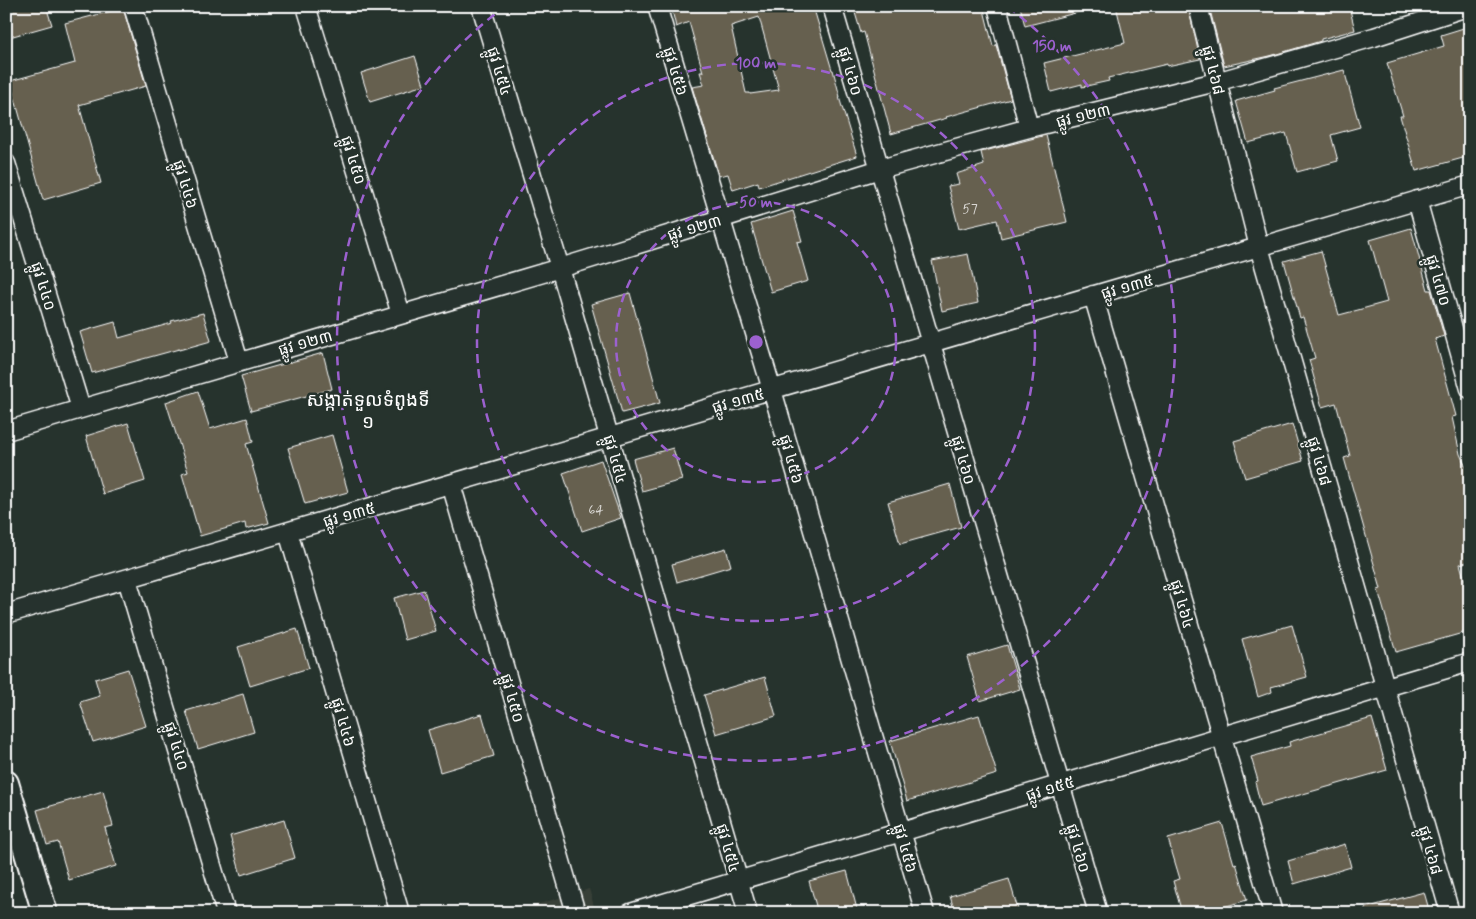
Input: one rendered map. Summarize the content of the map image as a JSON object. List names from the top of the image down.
{
  "streets": {
    "street": [
      "ផ្លូវ ៤៦៨",
      "ផ្លូវ ៤៥៤",
      "ផ្លូវ ៤៥៦",
      "ផ្លូវ ៤៦០",
      "ផ្លូវ ១២៣",
      "ផ្លូវ ៤៥០",
      "ផ្លូវ ៤៤៦",
      "ផ្លូវ ៤៧០",
      "ផ្លូវ ៤៤០",
      "ផ្លូវ ១៣៥",
      "ផ្លូវ ៤៦៤",
      "ផ្លូវ ១៥៥"
    ]
  },
  "crossings": [
    ["ផ្លូវ ៤៦៨", "ផ្លូវ ១២៣"],
    ["ផ្លូវ ៤៦៨", "ផ្លូវ ១៣៥"],
    ["ផ្លូវ ៤៦៨", "ផ្លូវ ១៥៥"],
    ["ផ្លូវ ៤៥៤", "ផ្លូវ ១២៣"],
    ["ផ្លូវ ៤៥៤", "ផ្លូវ ១៣៥"],
    ["ផ្លូវ ៤៥៤", "ផ្លូវ ១៥៥"],
    ["ផ្លូវ ៤៥៦", "ផ្លូវ ១២៣"],
    ["ផ្លូវ ៤៥៦", "ផ្លូវ ១៣៥"],
    ["ផ្លូវ ៤៥៦", "ផ្លូវ ១៥៥"],
    ["ផ្លូវ ៤៦០", "ផ្លូវ ១២៣"],
    ["ផ្លូវ ៤៦០", "ផ្លូវ ១៣៥"],
    ["ផ្លូវ ៤៦០", "ផ្លូវ ១៥៥"],
    ["ផ្លូវ ១២៣", "ផ្លូវ ៤៥០"],
    ["ផ្លូវ ១២៣", "ផ្លូវ ៤៤៦"],
    ["ផ្លូវ ១២៣", "ផ្លូវ ៤៤០"],
    ["ផ្លូវ ៤៥០", "ផ្លូវ ១៣៥"],
    ["ផ្លូវ ៤៤៦", "ផ្លូវ ១៣៥"],
    ["ផ្លូវ ៤៧០", "ផ្លូវ ១៣៥"],
    ["ផ្លូវ ៤៤០", "ផ្លូវ ១៣៥"],
    ["ផ្លូវ ១៣៥", "ផ្លូវ ៤៦៤"],
    ["ផ្លូវ ៤៦៤", "ផ្លូវ ១៥៥"]
  ],
  "districts": ["សង្កាត់ទួលទំពូងទី ១"],
  "house_numbers": ["57", "64"],
  "rings": ["150 m", "100 m", "50 m"]
}
